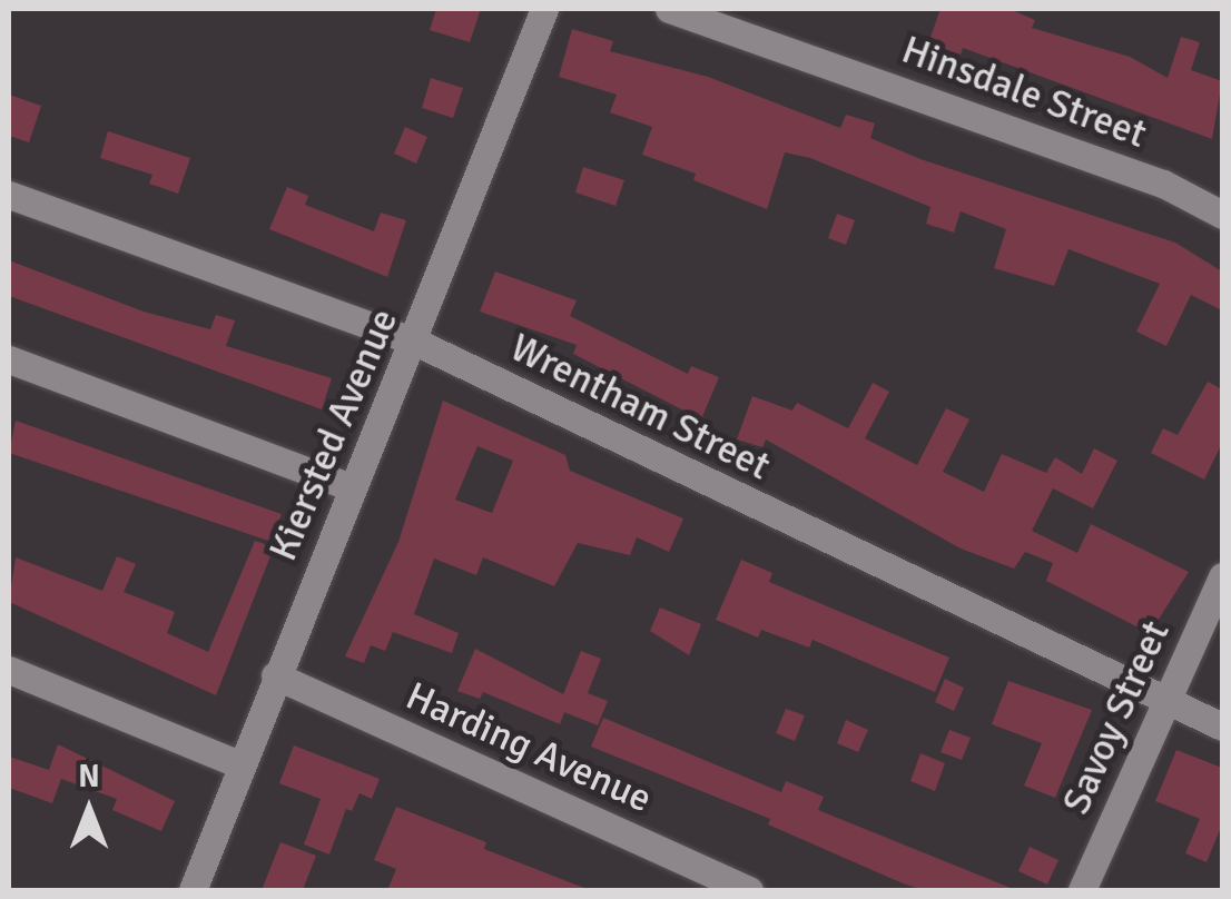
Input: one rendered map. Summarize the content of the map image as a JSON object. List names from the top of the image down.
{
  "streets": {
    "street": [
      "Hinsdale Street",
      "Wrentham Street",
      "Kiersted Avenue",
      "Savoy Street",
      "Harding Avenue"
    ]
  },
  "crossings": [
    ["Wrentham Street", "Kiersted Avenue"],
    ["Wrentham Street", "Savoy Street"],
    ["Kiersted Avenue", "Harding Avenue"]
  ],
  "north": "top"
}
